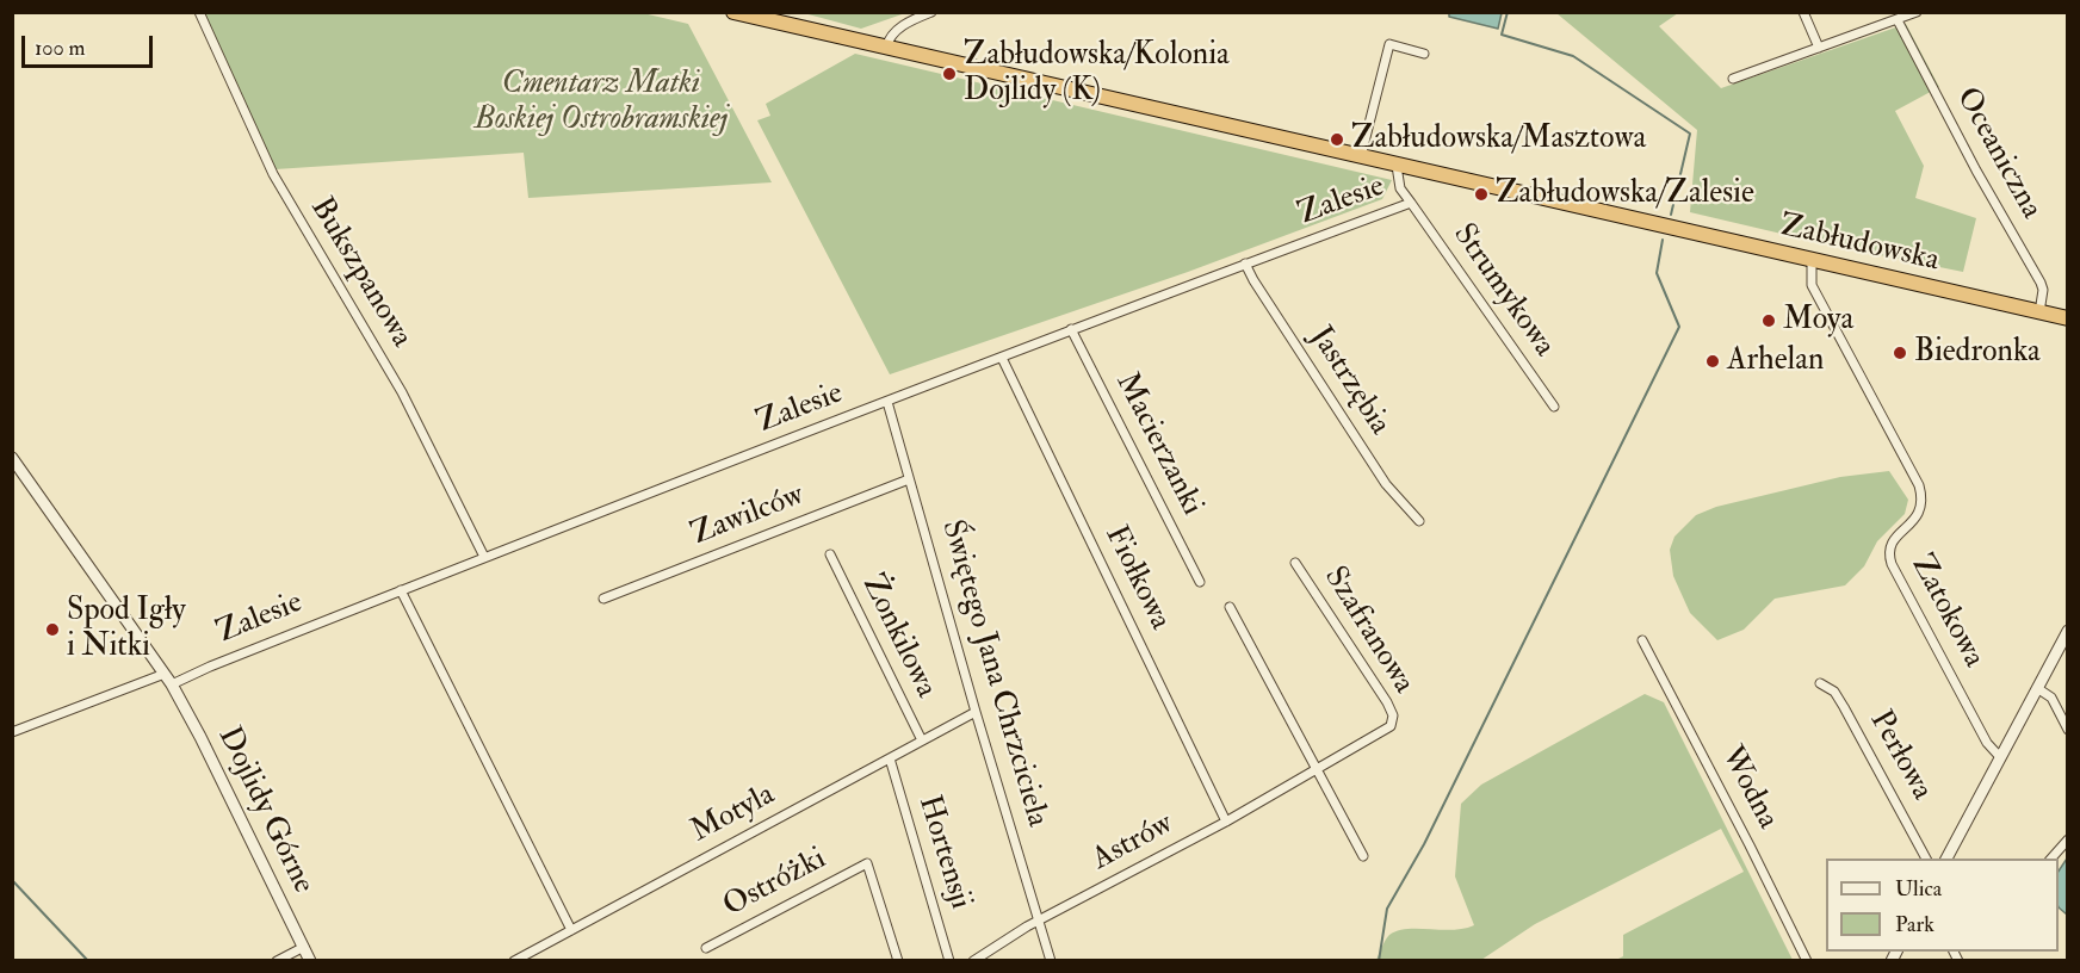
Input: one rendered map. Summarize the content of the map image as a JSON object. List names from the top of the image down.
{
  "streets": {
    "highway": ["Zabłudowska"],
    "street": [
      "Oceaniczna",
      "Zalesie",
      "Bukszpanowa",
      "Strumykowa",
      "Jastrzębia",
      "Macierzanki",
      "Zawilców",
      "Fiołkowa",
      "Zatokowa",
      "Szafranowa",
      "Żonkilowa",
      "Świętego Jana Chrzciciela",
      "Perłowa",
      "Wodna",
      "Dojlidy Górne",
      "Motyla",
      "Astrów",
      "Hortensji",
      "Ostróżki"
    ]
  },
  "crossings": [
    ["Oceaniczna", "Zabłudowska"],
    ["Zalesie", "Zabłudowska"],
    ["Zalesie", "Bukszpanowa"],
    ["Zalesie", "Strumykowa"],
    ["Zalesie", "Jastrzębia"],
    ["Zalesie", "Macierzanki"],
    ["Zalesie", "Fiołkowa"],
    ["Zalesie", "Świętego Jana Chrzciciela"],
    ["Zalesie", "Dojlidy Górne"],
    ["Zabłudowska", "Zatokowa"],
    ["Zawilców", "Świętego Jana Chrzciciela"],
    ["Fiołkowa", "Astrów"],
    ["Szafranowa", "Astrów"],
    ["Żonkilowa", "Motyla"],
    ["Świętego Jana Chrzciciela", "Motyla"],
    ["Świętego Jana Chrzciciela", "Astrów"],
    ["Motyla", "Hortensji"]
  ],
  "parks": ["Cmentarz Matki Boskiej Ostrobramskiej"],
  "places": [
    "Zabłudowska/Kolonia Dojlidy (K)",
    "Zabłudowska/Masztowa",
    "Zabłudowska/Zalesie",
    "Moya",
    "Biedronka",
    "Arhelan",
    "Spod Igły i Nitki"
  ],
  "legend": ["Ulica", "Park"],
  "scale_bar": "100 m"
}
